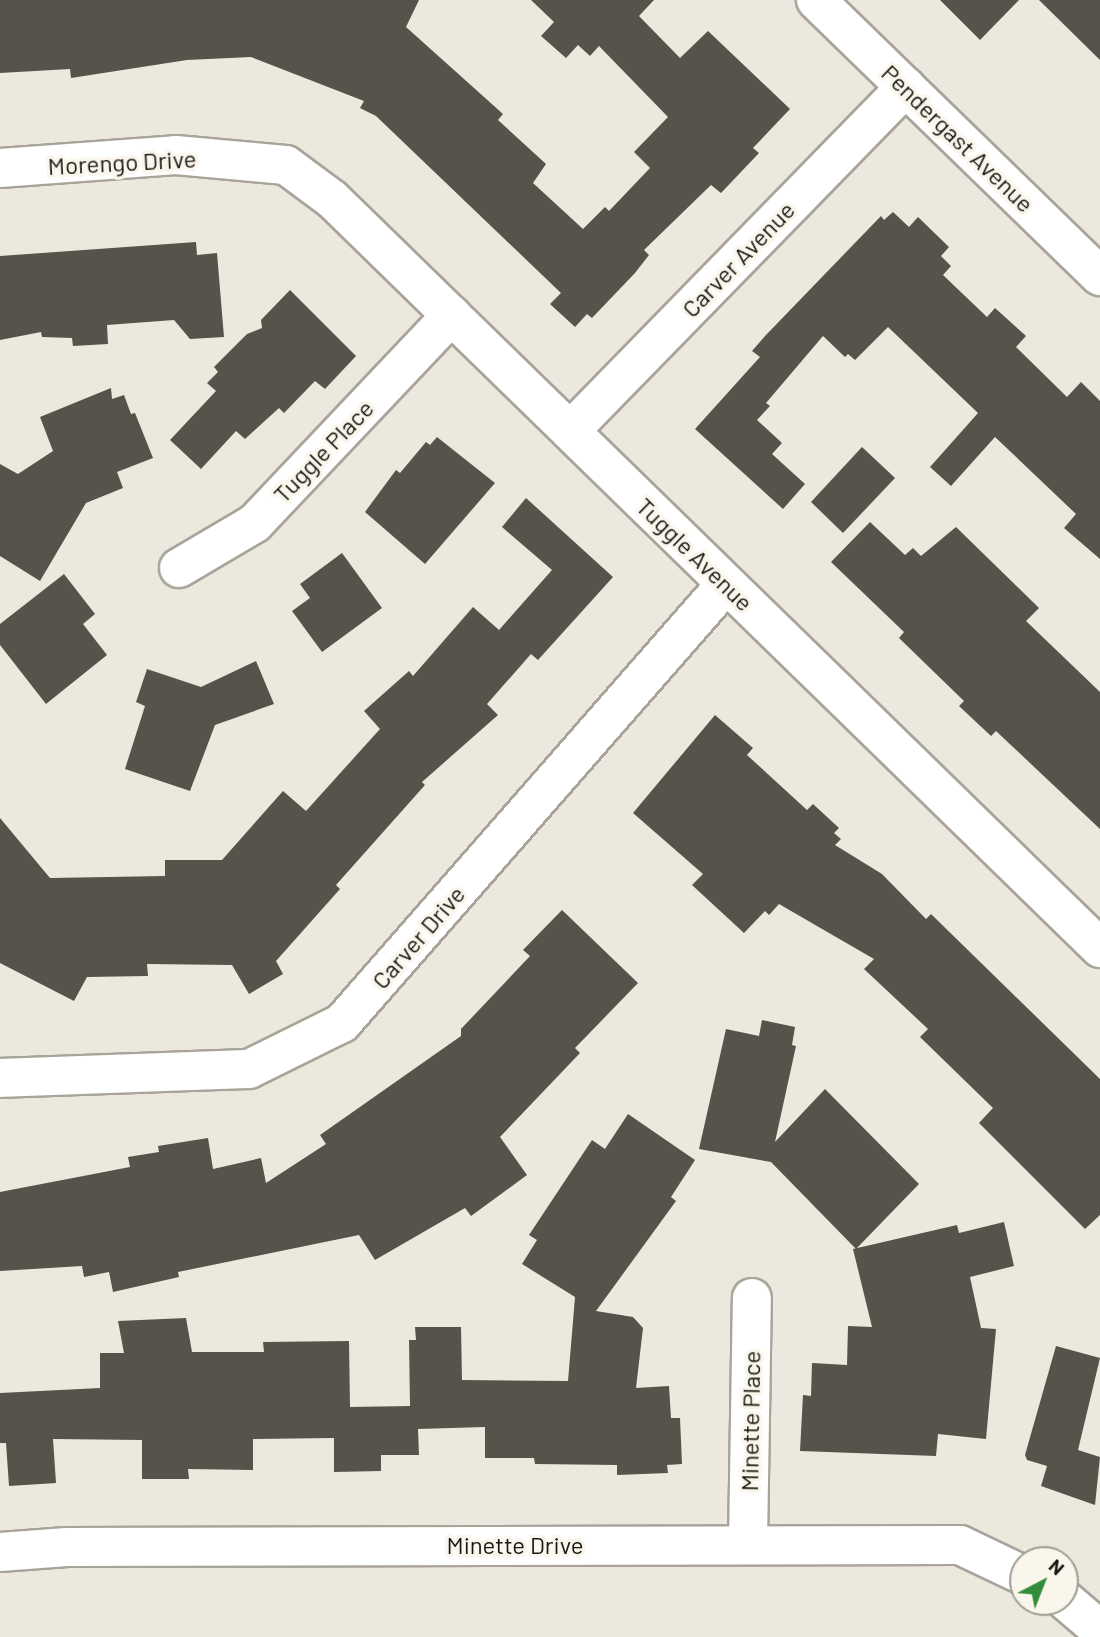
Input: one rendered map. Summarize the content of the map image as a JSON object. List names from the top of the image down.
{
  "streets": {
    "street": [
      "Pendergast Avenue",
      "Morengo Drive",
      "Carver Avenue",
      "Tuggle Place",
      "Tuggle Avenue",
      "Carver Drive",
      "Minette Place",
      "Minette Drive"
    ]
  },
  "crossings": [
    ["Pendergast Avenue", "Carver Avenue"],
    ["Morengo Drive", "Tuggle Avenue"],
    ["Carver Avenue", "Tuggle Avenue"],
    ["Tuggle Place", "Tuggle Avenue"],
    ["Tuggle Avenue", "Carver Drive"],
    ["Minette Place", "Minette Drive"]
  ],
  "north": "top right"
}
